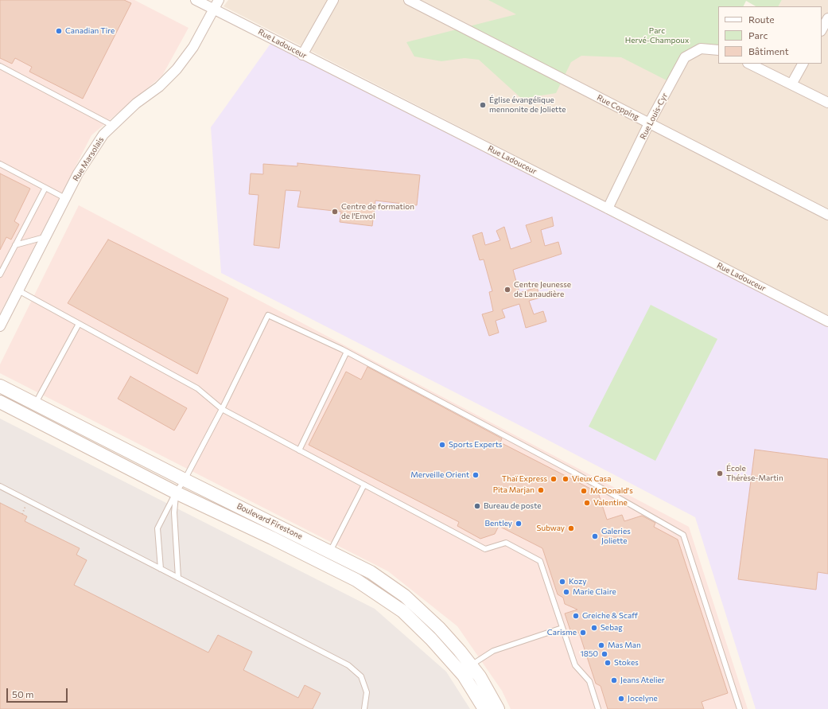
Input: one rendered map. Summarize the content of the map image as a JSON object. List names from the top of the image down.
{
  "streets": {
    "main road": ["Boulevard Firestone"],
    "street": [
      "Rue Ladouceur",
      "Rue Copping",
      "Rue Louis-Cyr",
      "Rue Marsolais"
    ]
  },
  "crossings": [
    ["Rue Ladouceur", "Rue Louis-Cyr"],
    ["Rue Ladouceur", "Rue Marsolais"],
    ["Rue Copping", "Rue Louis-Cyr"]
  ],
  "parks": ["Parc Hervé-Champoux"],
  "places": [
    "Canadian Tire",
    "Église évangélique mennonite de Joliette",
    "Centre de formation de l'Envol",
    "Centre Jeunesse de Lanaudière",
    "Sports Experts",
    "École Thérèse-Martin",
    "Merveille Orient",
    "Thaï Express",
    "Vieux Casa",
    "Pita Marjan",
    "McDonald's",
    "Valentine",
    "Bureau de poste",
    "Bentley",
    "Subway",
    "Galeries Joliette",
    "Kozy",
    "Marie Claire",
    "Greiche & Scaff",
    "Sebag",
    "Carisme",
    "Mas Man",
    "1850",
    "Stokes",
    "Jeans Atelier",
    "Jocelyne"
  ],
  "legend": ["Route", "Parc", "Bâtiment"],
  "scale_bar": "50 m"
}
